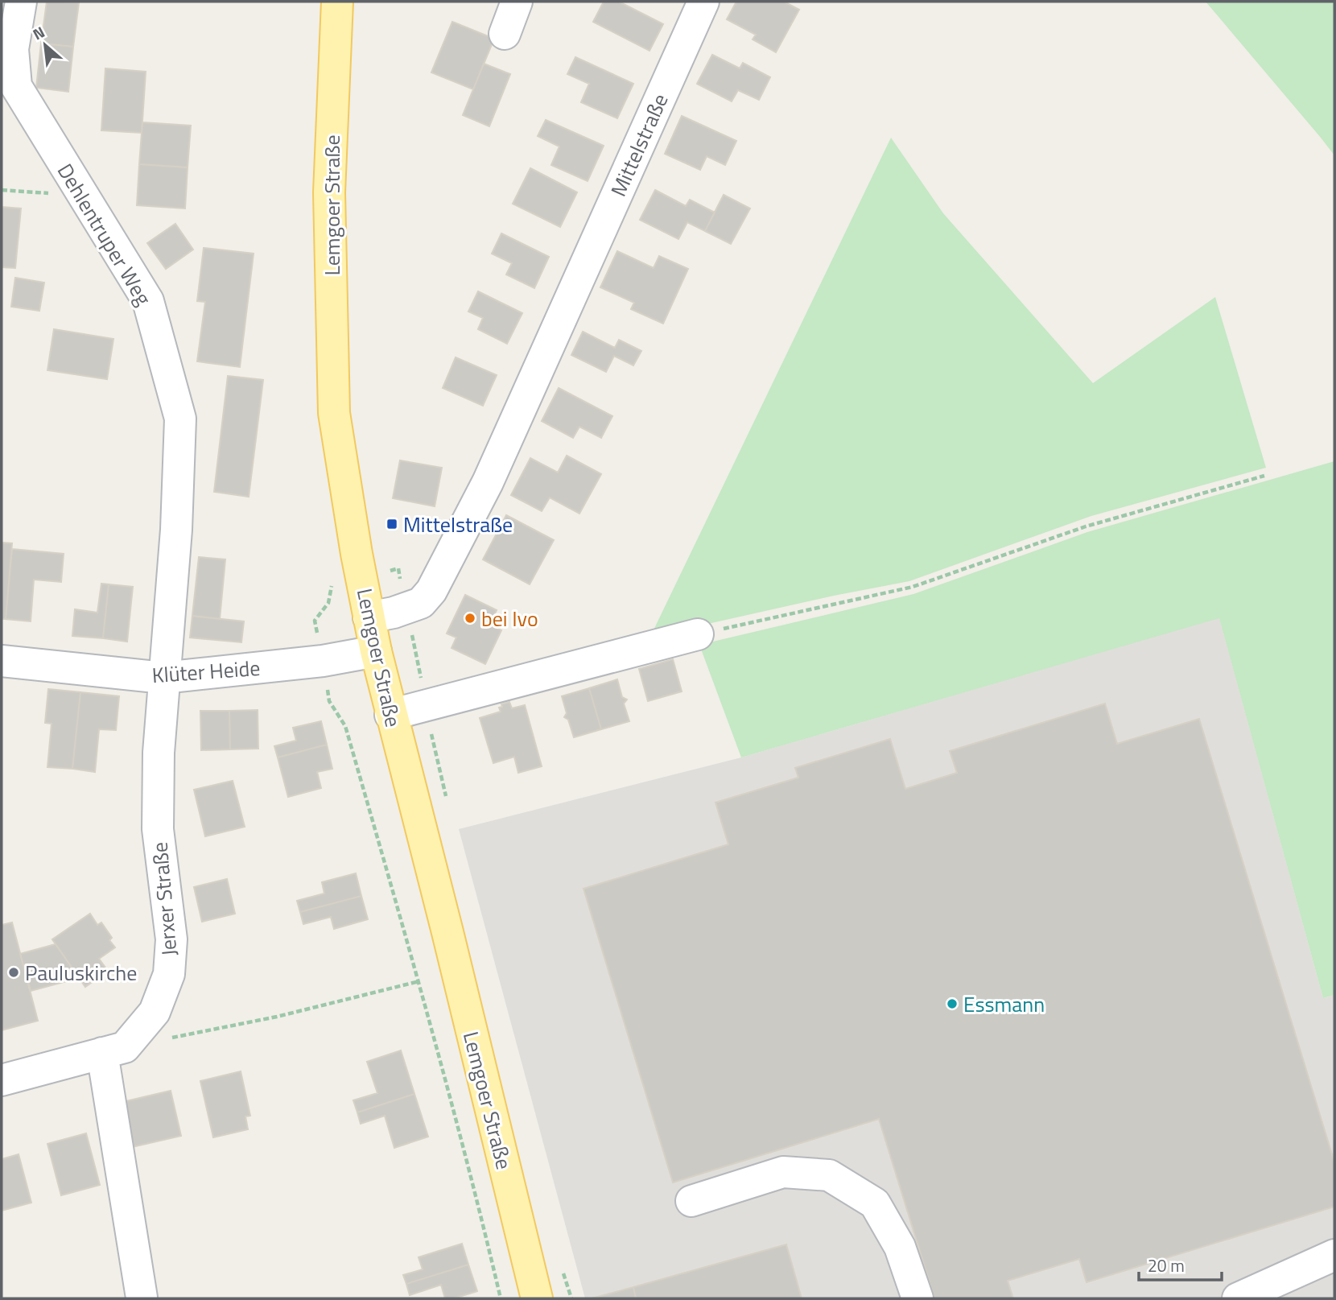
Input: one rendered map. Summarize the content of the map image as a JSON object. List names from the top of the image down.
{
  "streets": {
    "main road": ["Lemgoer Straße"],
    "street": [
      "Mittelstraße",
      "Dehlentruper Weg",
      "Klüter Heide",
      "Jerxer Straße"
    ]
  },
  "crossings": [
    ["Mittelstraße", "Lemgoer Straße"],
    ["Lemgoer Straße", "Klüter Heide"],
    ["Dehlentruper Weg", "Klüter Heide"],
    ["Dehlentruper Weg", "Jerxer Straße"],
    ["Klüter Heide", "Jerxer Straße"]
  ],
  "places": {
    "transit": ["Mittelstraße"],
    "other": ["bei Ivo", "Pauluskirche", "Essmann"]
  },
  "scale_bar": "20 m",
  "north": "top left"
}
